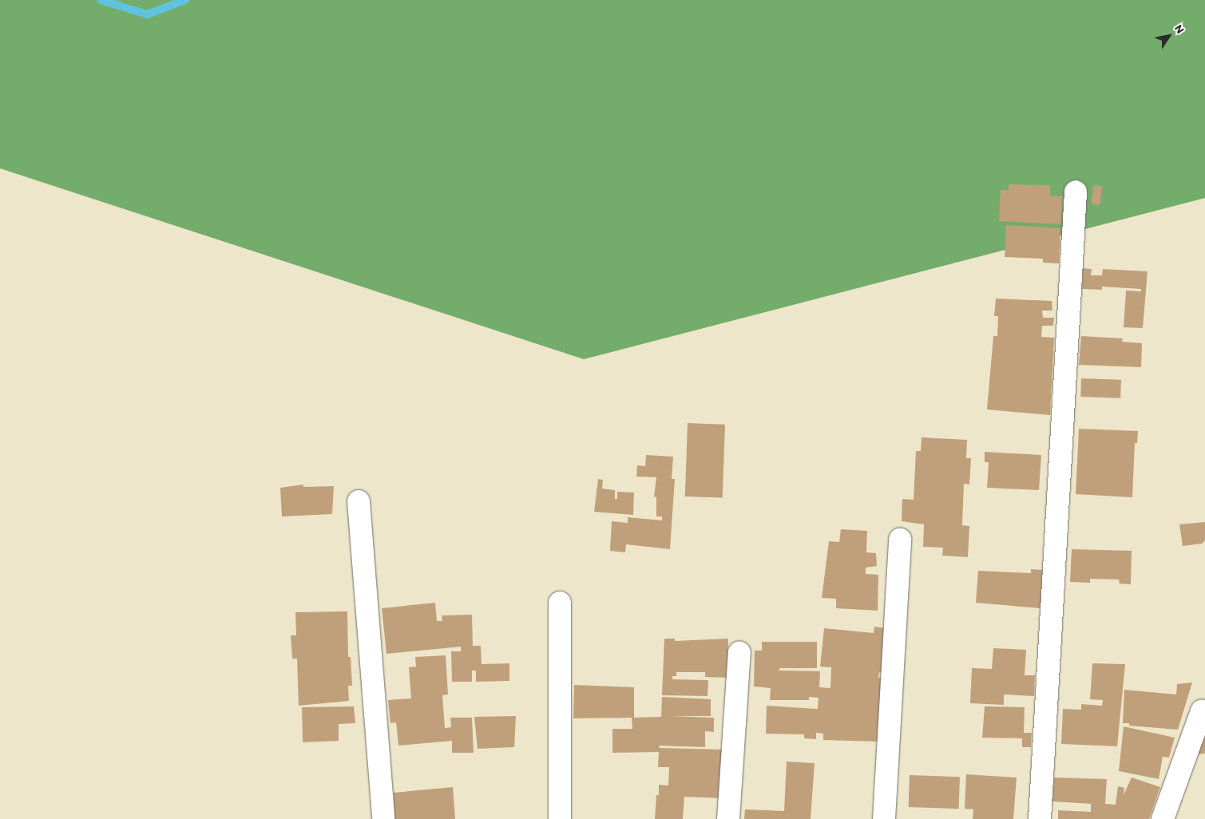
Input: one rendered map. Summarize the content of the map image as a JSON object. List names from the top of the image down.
{
  "north": "top right"
}
